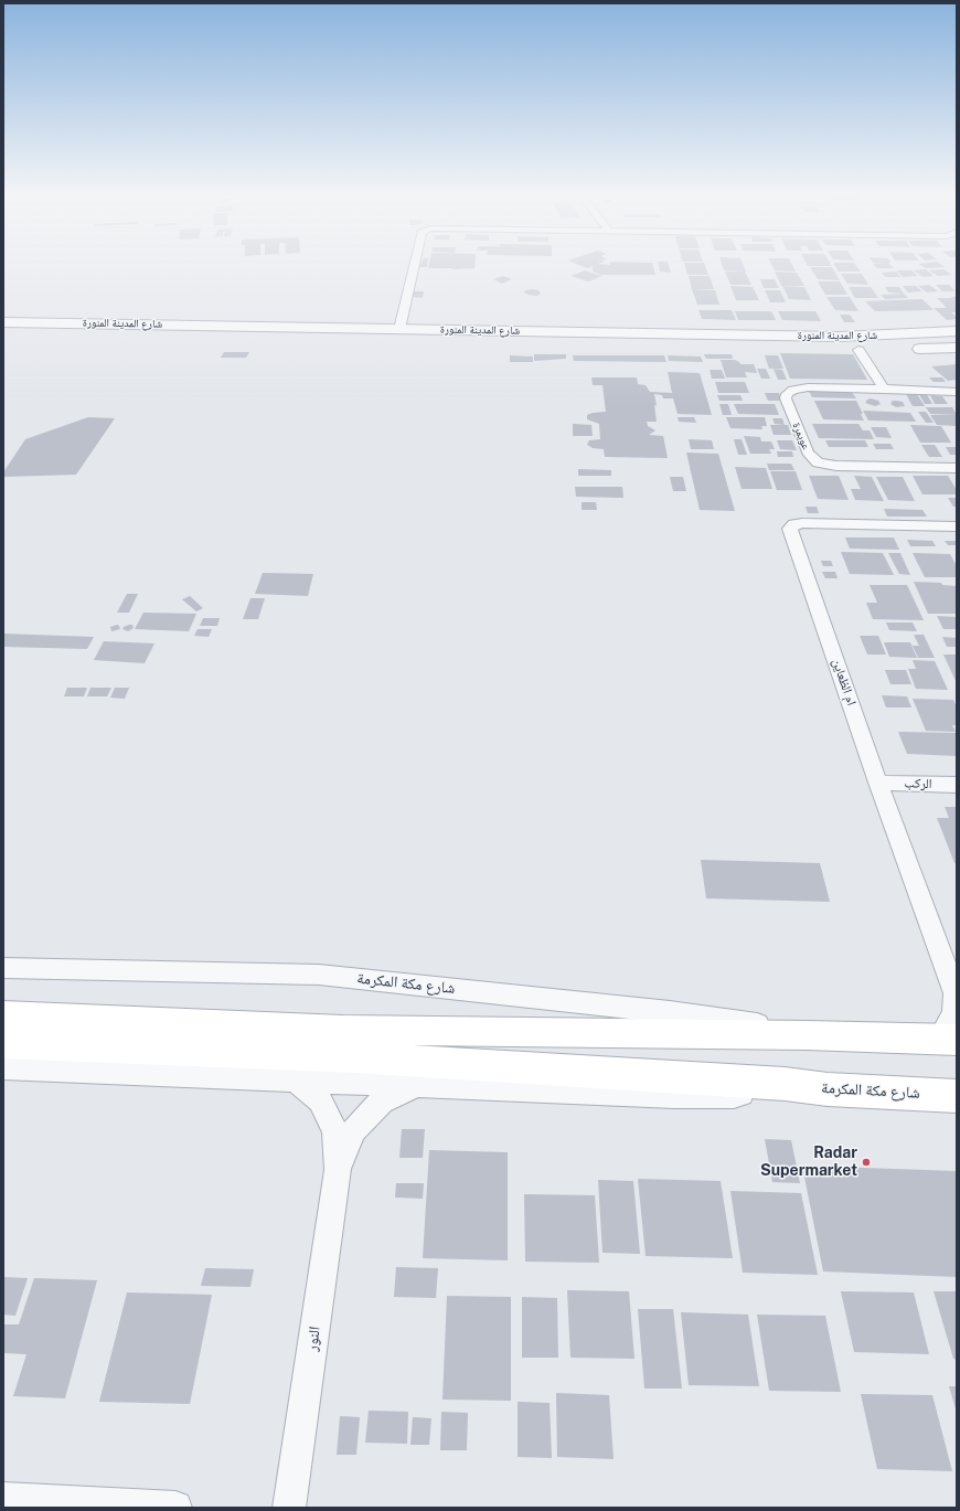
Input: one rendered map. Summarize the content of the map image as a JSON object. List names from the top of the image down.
{
  "streets": {
    "main road": ["شارع مكة المكرمة"],
    "street": [
      "شارع المدينة المنورة",
      "عويمرة",
      "ام الظعاين",
      "الركب",
      "النور"
    ]
  },
  "crossings": [
    ["ام الظعاين", "الركب"],
    ["ام الظعاين", "شارع مكة المكرمة"],
    ["شارع مكة المكرمة", "النور"]
  ],
  "places": ["Radar Supermarket"]
}
